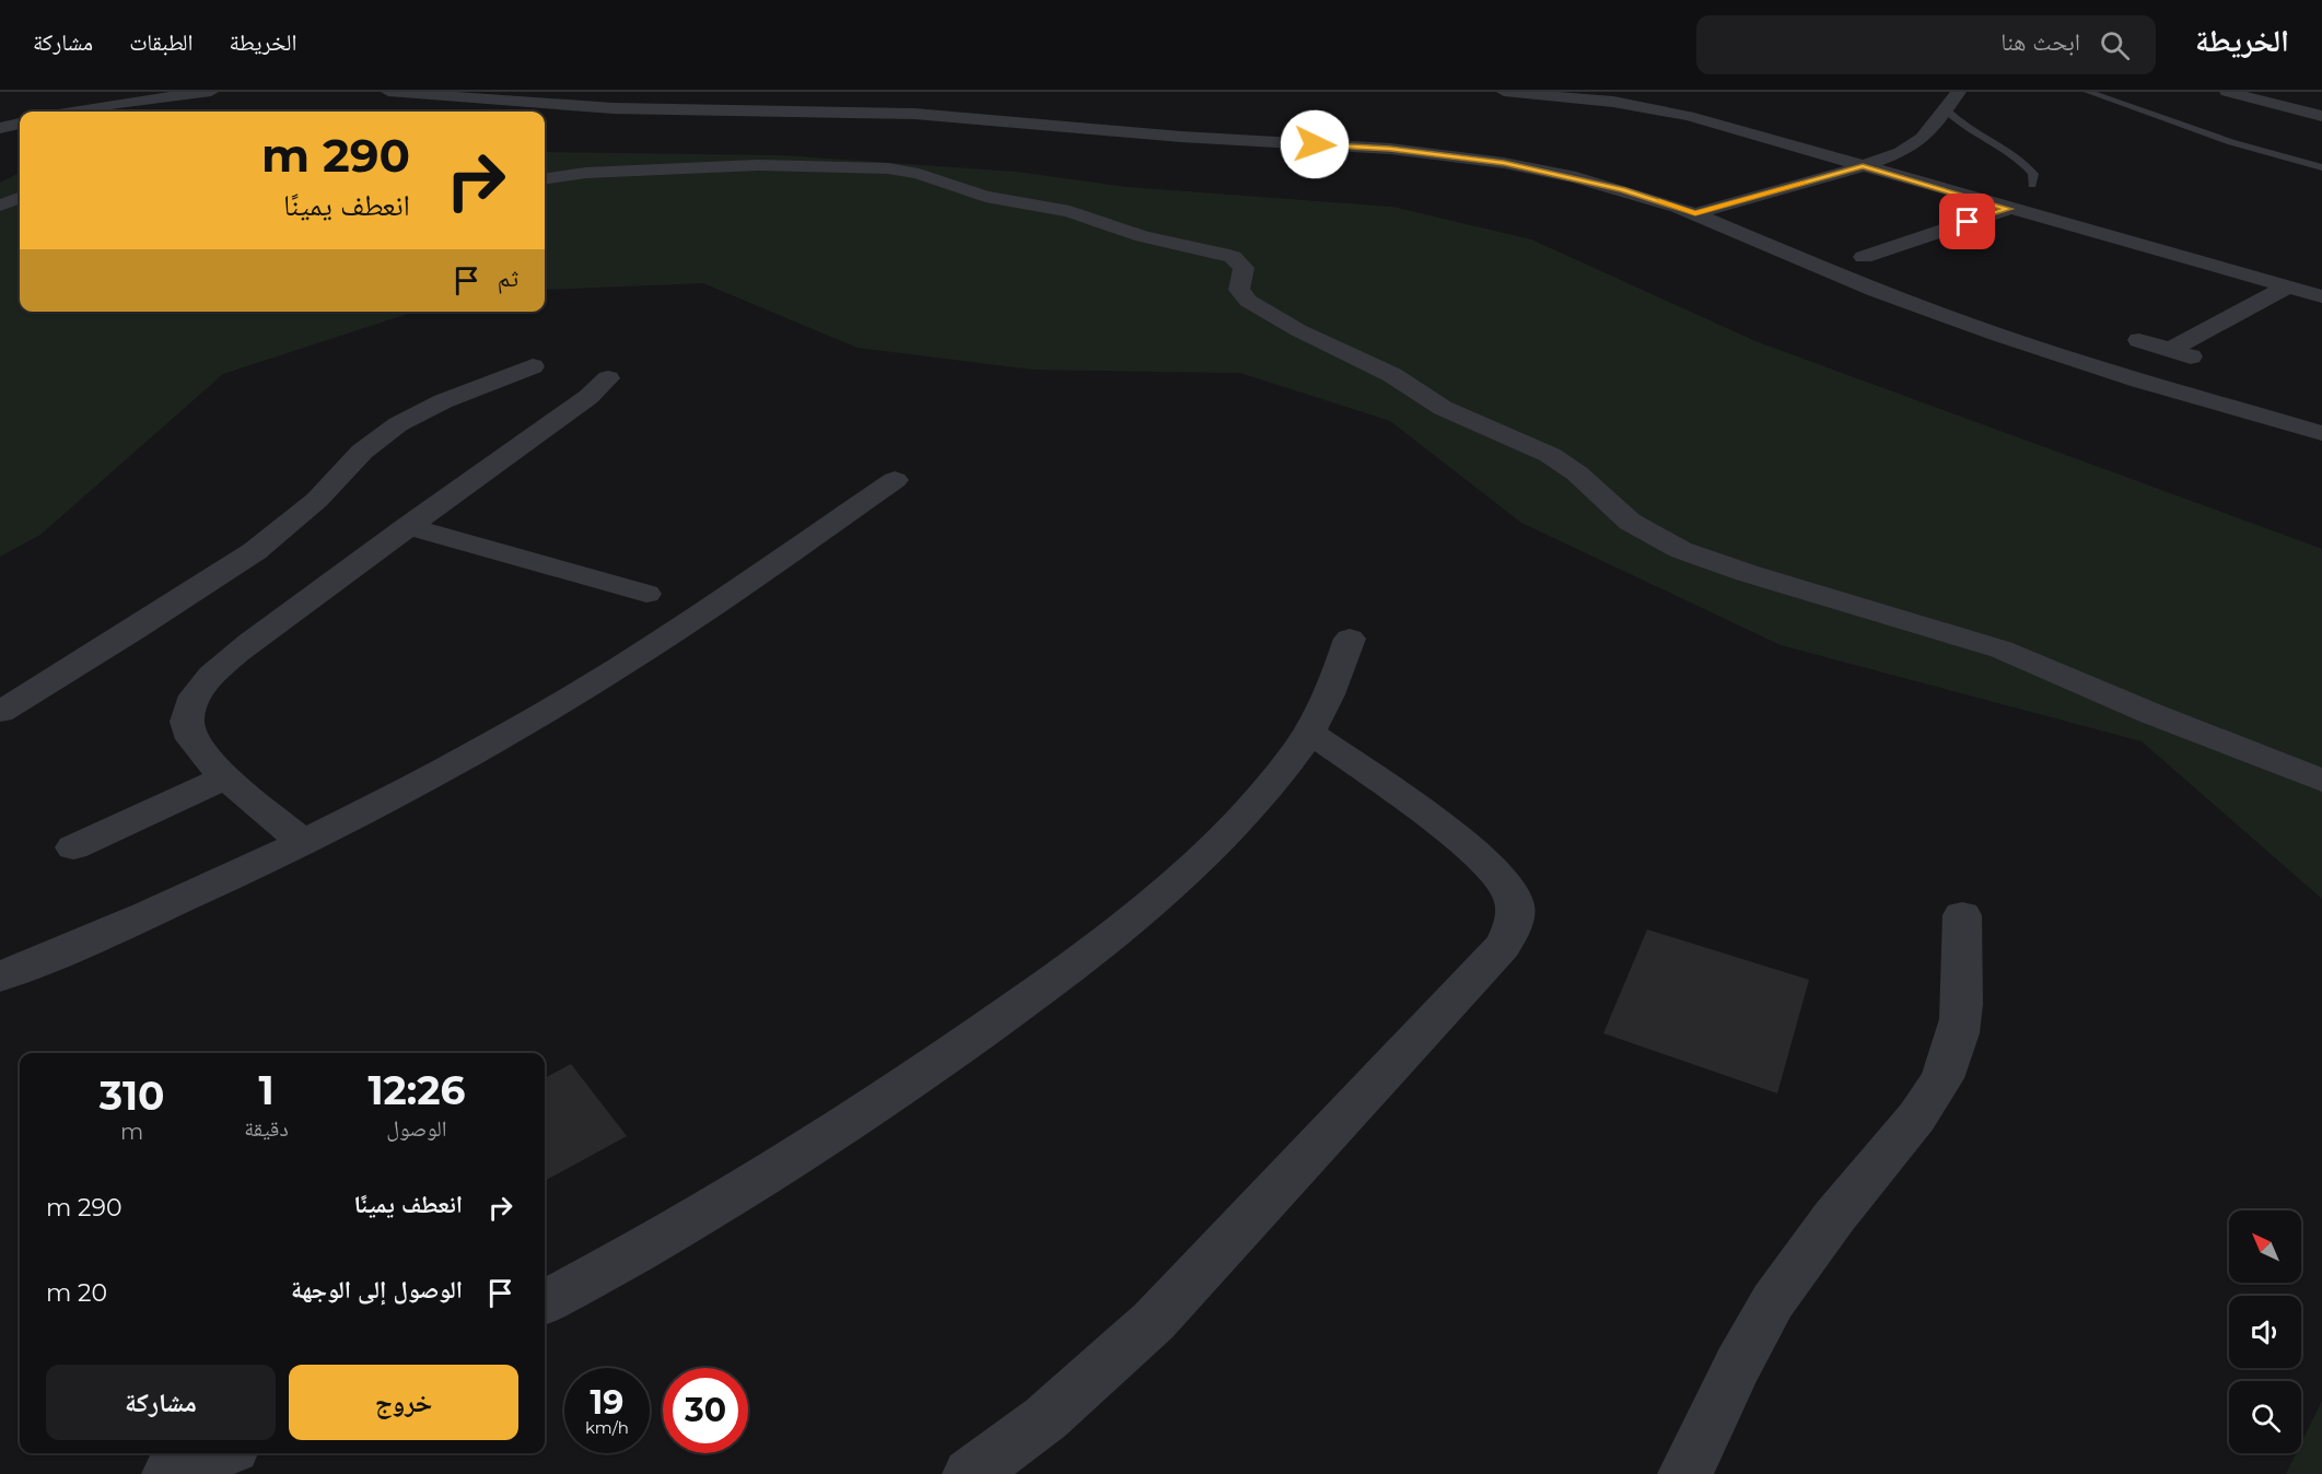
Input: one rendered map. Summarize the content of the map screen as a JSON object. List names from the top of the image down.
{
  "north": "top left",
  "page": {
    "header": "الخريطة",
    "search": "ابحث هنا",
    "nav": ["الخريطة", "الطبقات", "مشاركة"],
    "turn": ["290 m", "انعطف يمينًا"],
    "then": "ثم",
    "eta": [
      "12:26",
      "الوصول",
      "1",
      "دقيقة",
      "310",
      "m"
    ],
    "list": [
      {
        "name": "انعطف يمينًا",
        "value": "290 m"
      },
      {
        "name": "الوصول إلى الوجهة",
        "value": "20 m"
      }
    ],
    "buttons": ["خروج", "مشاركة"],
    "speed": "19 km/h",
    "limit": "30"
  }
}
